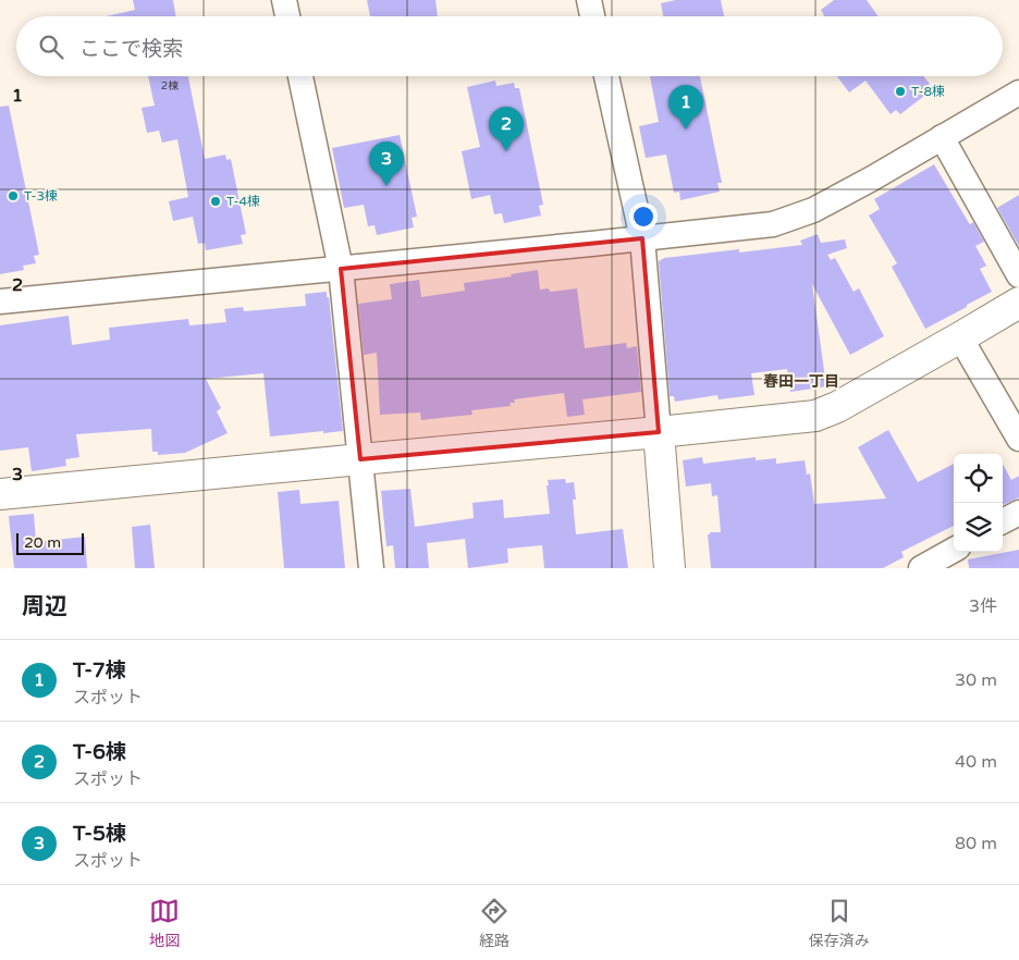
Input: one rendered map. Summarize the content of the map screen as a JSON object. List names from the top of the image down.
{
  "districts": ["春田一丁目"],
  "places": ["T-8棟", "T-3棟", "T-4棟"],
  "house_numbers": ["2棟"],
  "scale_bar": "20 m",
  "page": {
    "search": "ここで検索",
    "pins": ["1", "2", "3"],
    "scale": "20 m",
    "heading": ["周辺", "3件"],
    "list": [
      {
        "mark": "1",
        "name": "T-7棟",
        "note": "スポット",
        "value": "30 m"
      },
      {
        "mark": "2",
        "name": "T-6棟",
        "note": "スポット",
        "value": "40 m"
      },
      {
        "mark": "3",
        "name": "T-5棟",
        "note": "スポット",
        "value": "80 m"
      }
    ],
    "nav": ["地図", "経路", "保存済み"]
  },
  "grid": {
    "rows": ["1", "2", "3"]
  }
}
